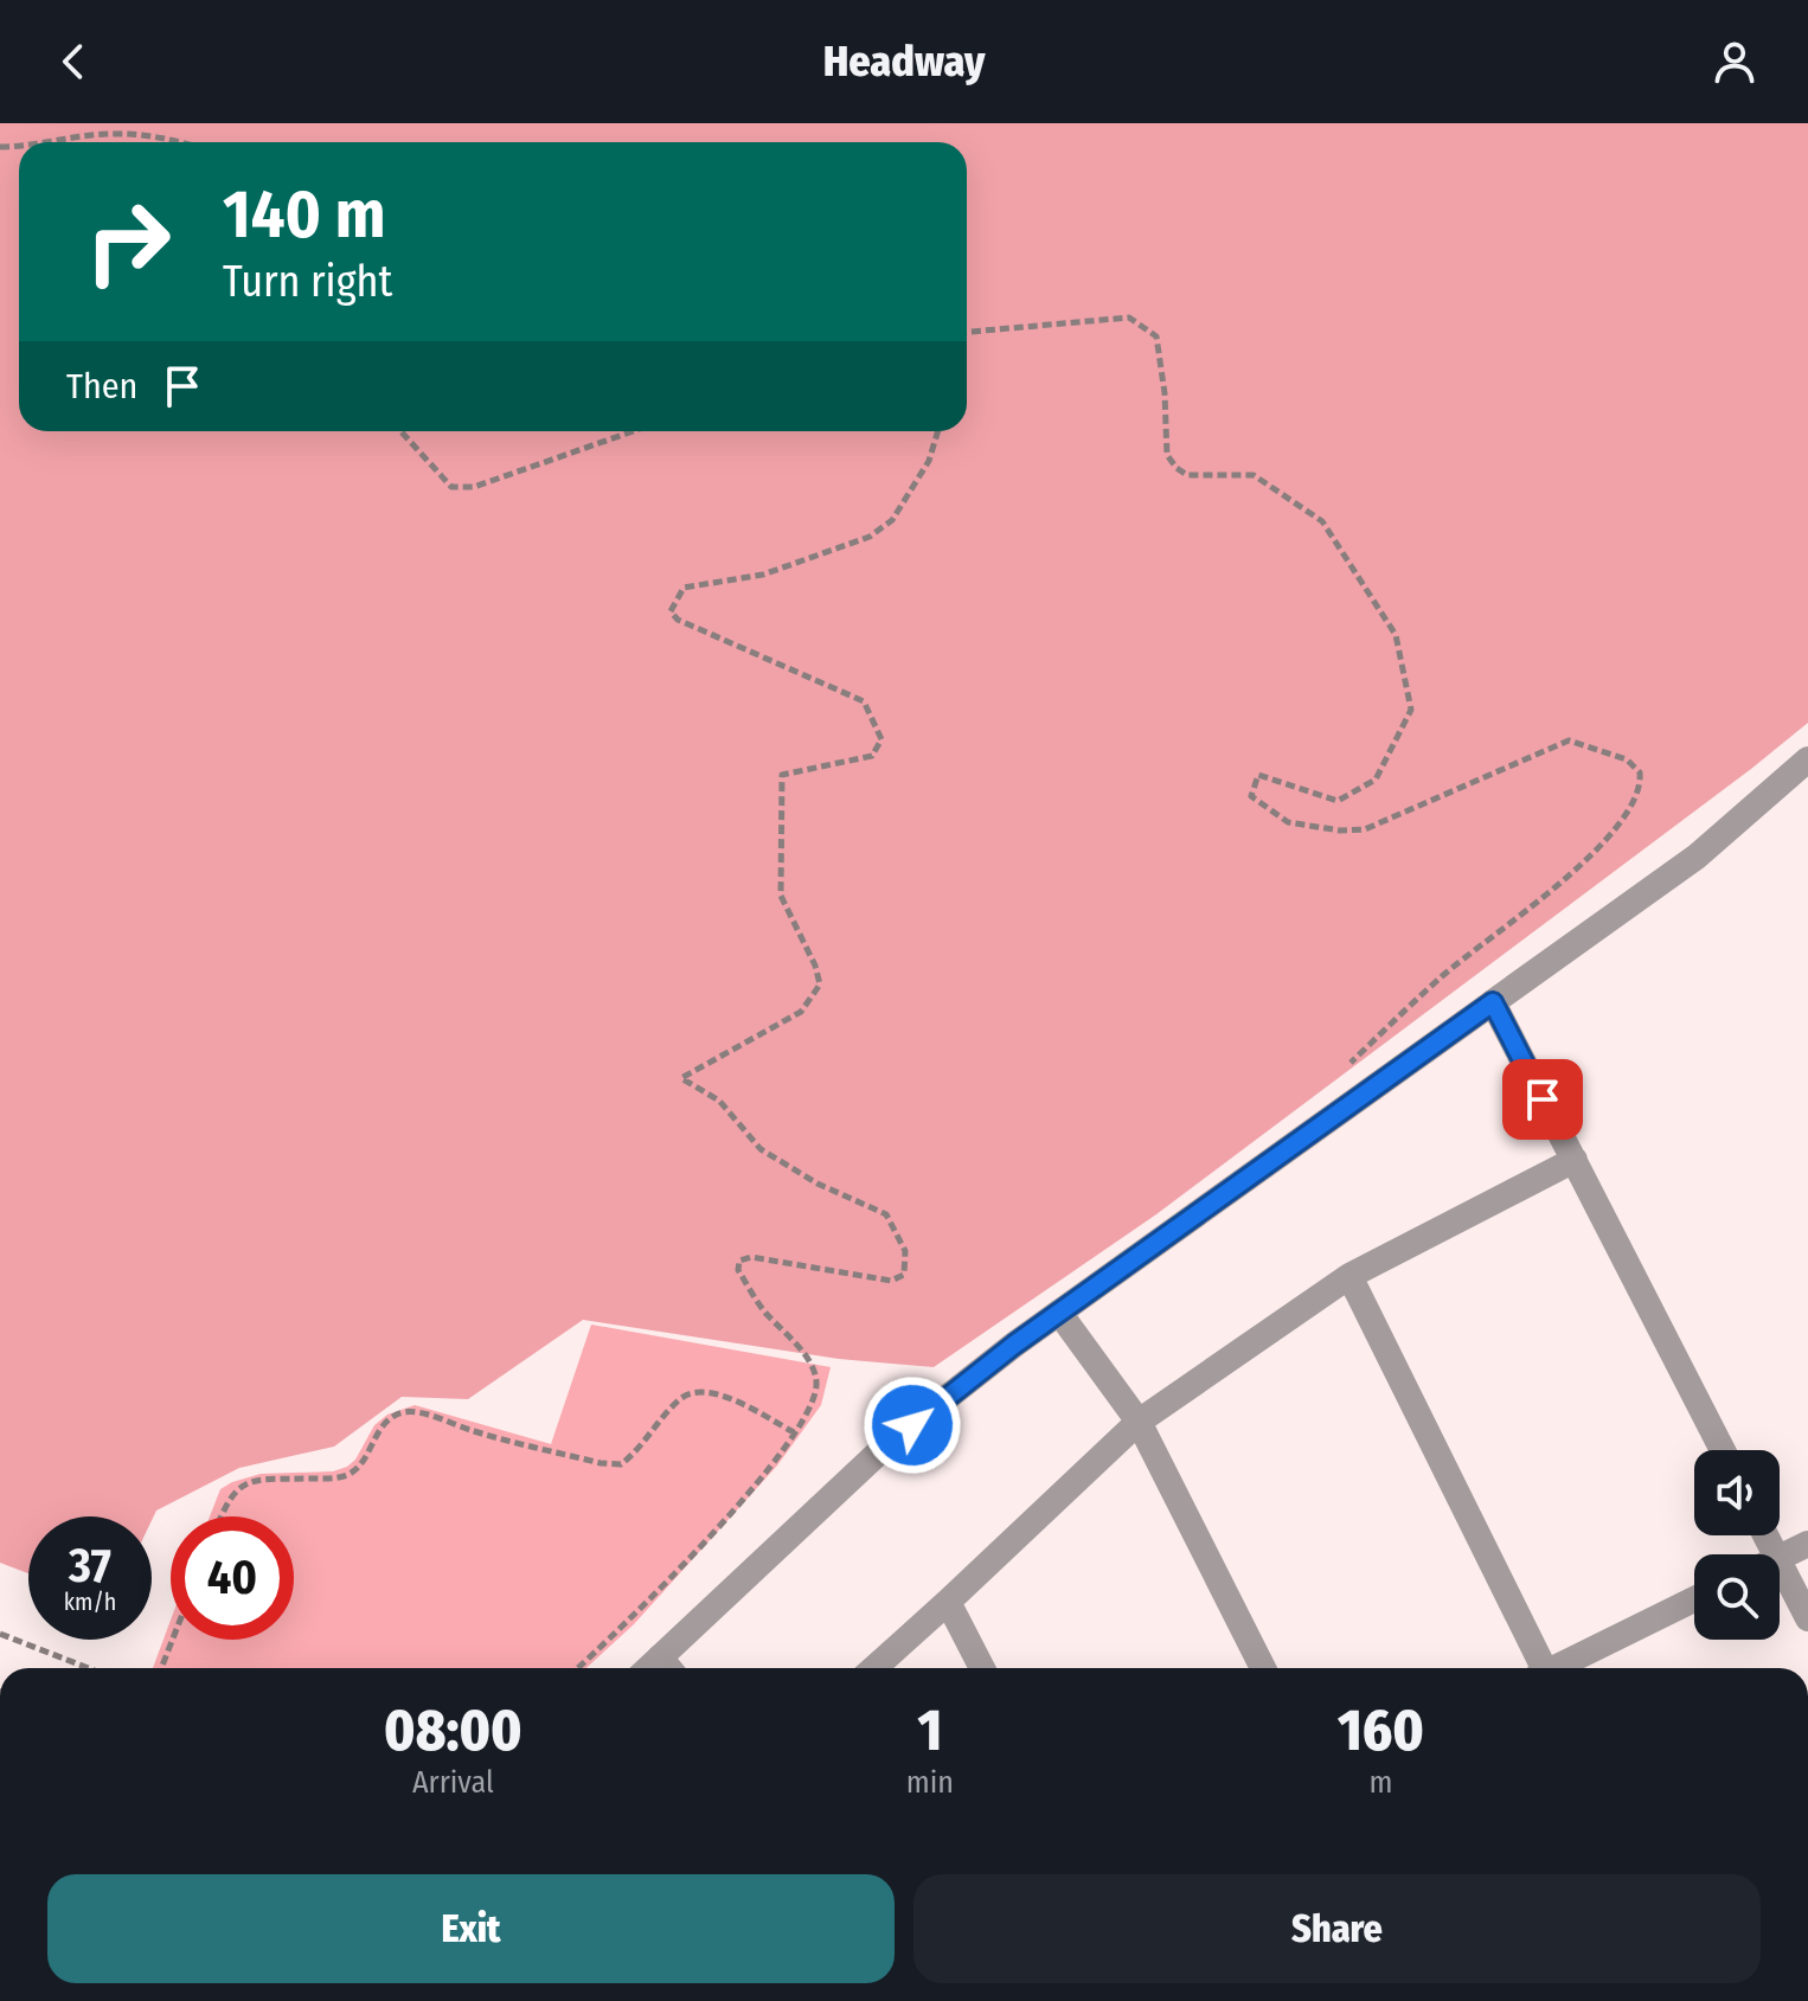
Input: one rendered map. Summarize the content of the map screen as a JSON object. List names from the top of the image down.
{
  "page": {
    "header": "Headway",
    "turn": ["140 m", "Turn right"],
    "then": "Then",
    "speed": "37 km/h",
    "limit": "40",
    "eta": [
      "08:00",
      "Arrival",
      "1",
      "min",
      "160",
      "m"
    ],
    "buttons": ["Exit", "Share"]
  }
}
